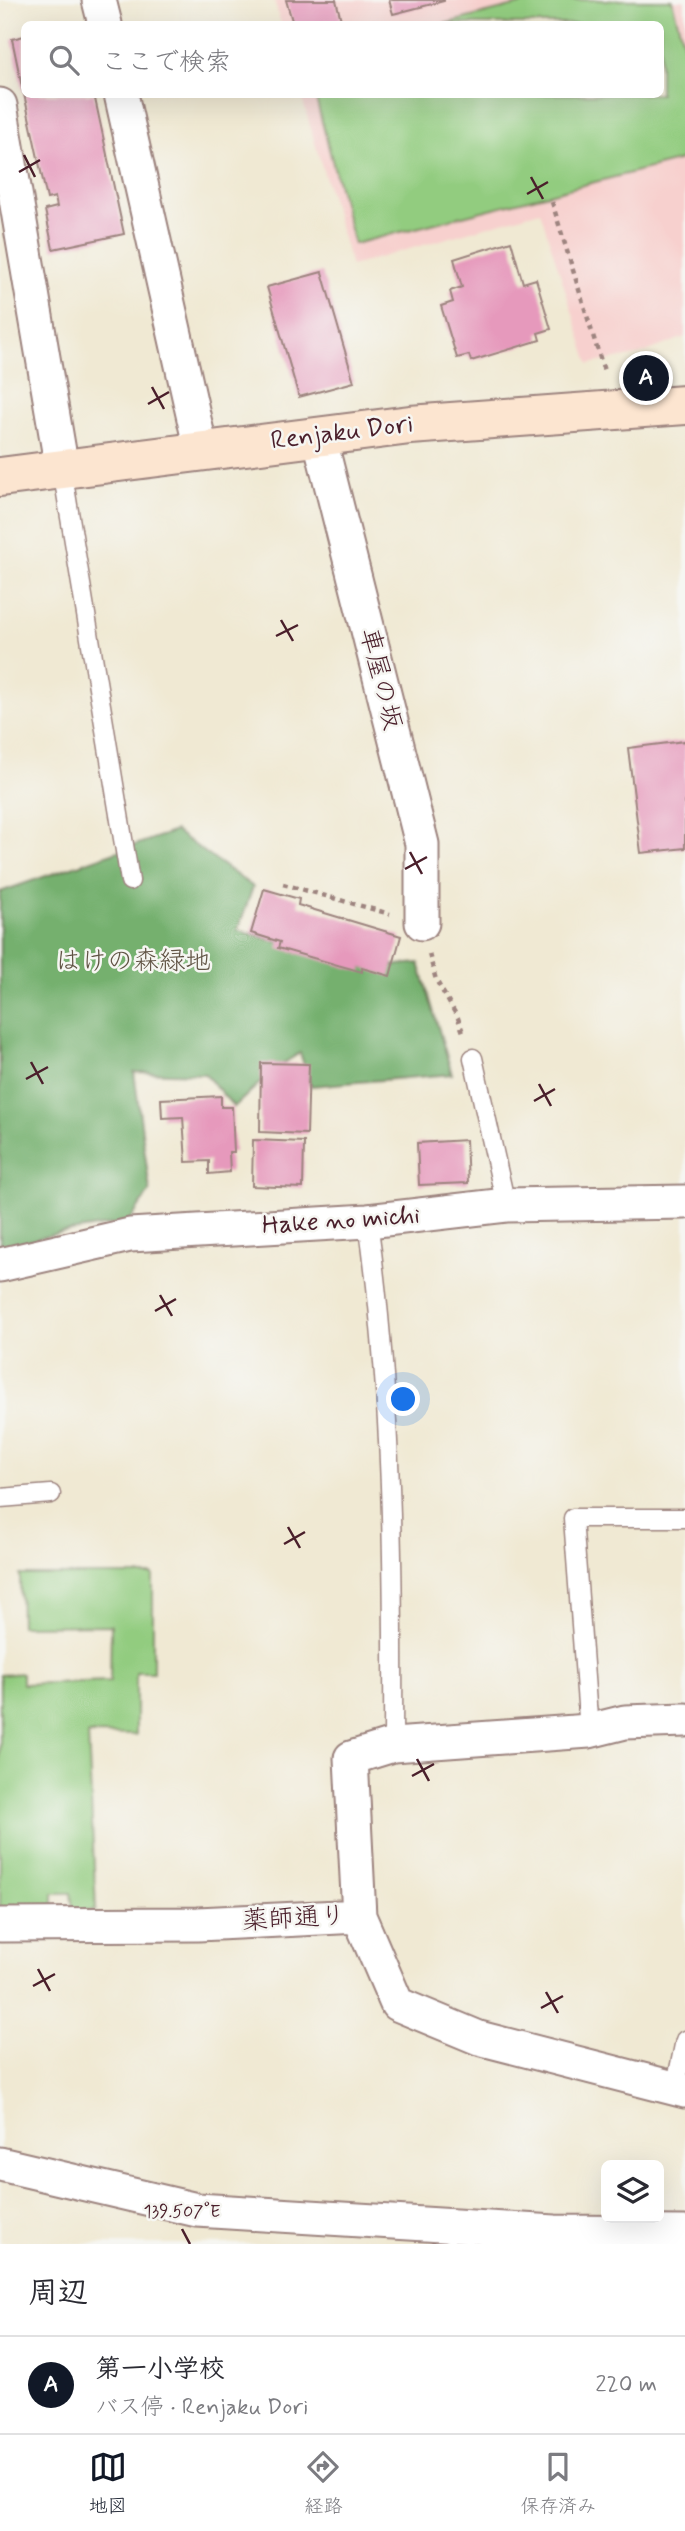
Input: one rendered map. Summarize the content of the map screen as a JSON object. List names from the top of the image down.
{
  "streets": {
    "main road": ["Renjaku Dori"],
    "street": ["車屋の坂", "Hake no michi", "薬師通り"]
  },
  "crossings": [
    ["Renjaku Dori", "車屋の坂"]
  ],
  "parks": ["はけの森緑地"],
  "page": {
    "search": "ここで検索",
    "pins": "A",
    "heading": "周辺",
    "list": [
      {
        "mark": "A",
        "name": "第一小学校",
        "note": "バス停 · Renjaku Dori",
        "value": "220 m"
      }
    ],
    "nav": ["地図", "経路", "保存済み"]
  },
  "coordinates": ["139.507°E"]
}
